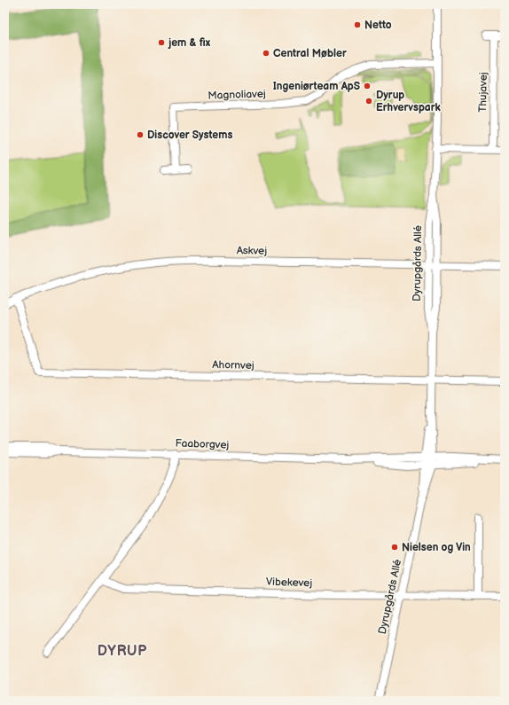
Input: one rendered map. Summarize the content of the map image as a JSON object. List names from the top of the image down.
{
  "streets": {
    "street": [
      "Thujavej",
      "Magnoliavej",
      "Askvej",
      "Dyrupgårds Allé",
      "Ahornvej",
      "Faaborgvej",
      "Vibekevej"
    ]
  },
  "crossings": [
    ["Magnoliavej", "Dyrupgårds Allé"],
    ["Askvej", "Dyrupgårds Allé"],
    ["Askvej", "Ahornvej"],
    ["Dyrupgårds Allé", "Ahornvej"],
    ["Dyrupgårds Allé", "Faaborgvej"],
    ["Dyrupgårds Allé", "Vibekevej"]
  ],
  "districts": ["DYRUP"],
  "places": [
    "Netto",
    "jem & fix",
    "Central Møbler",
    "Ingeniørteam ApS",
    "Dyrup Erhvervspark",
    "Discover Systems",
    "Nielsen og Vin"
  ]
}
